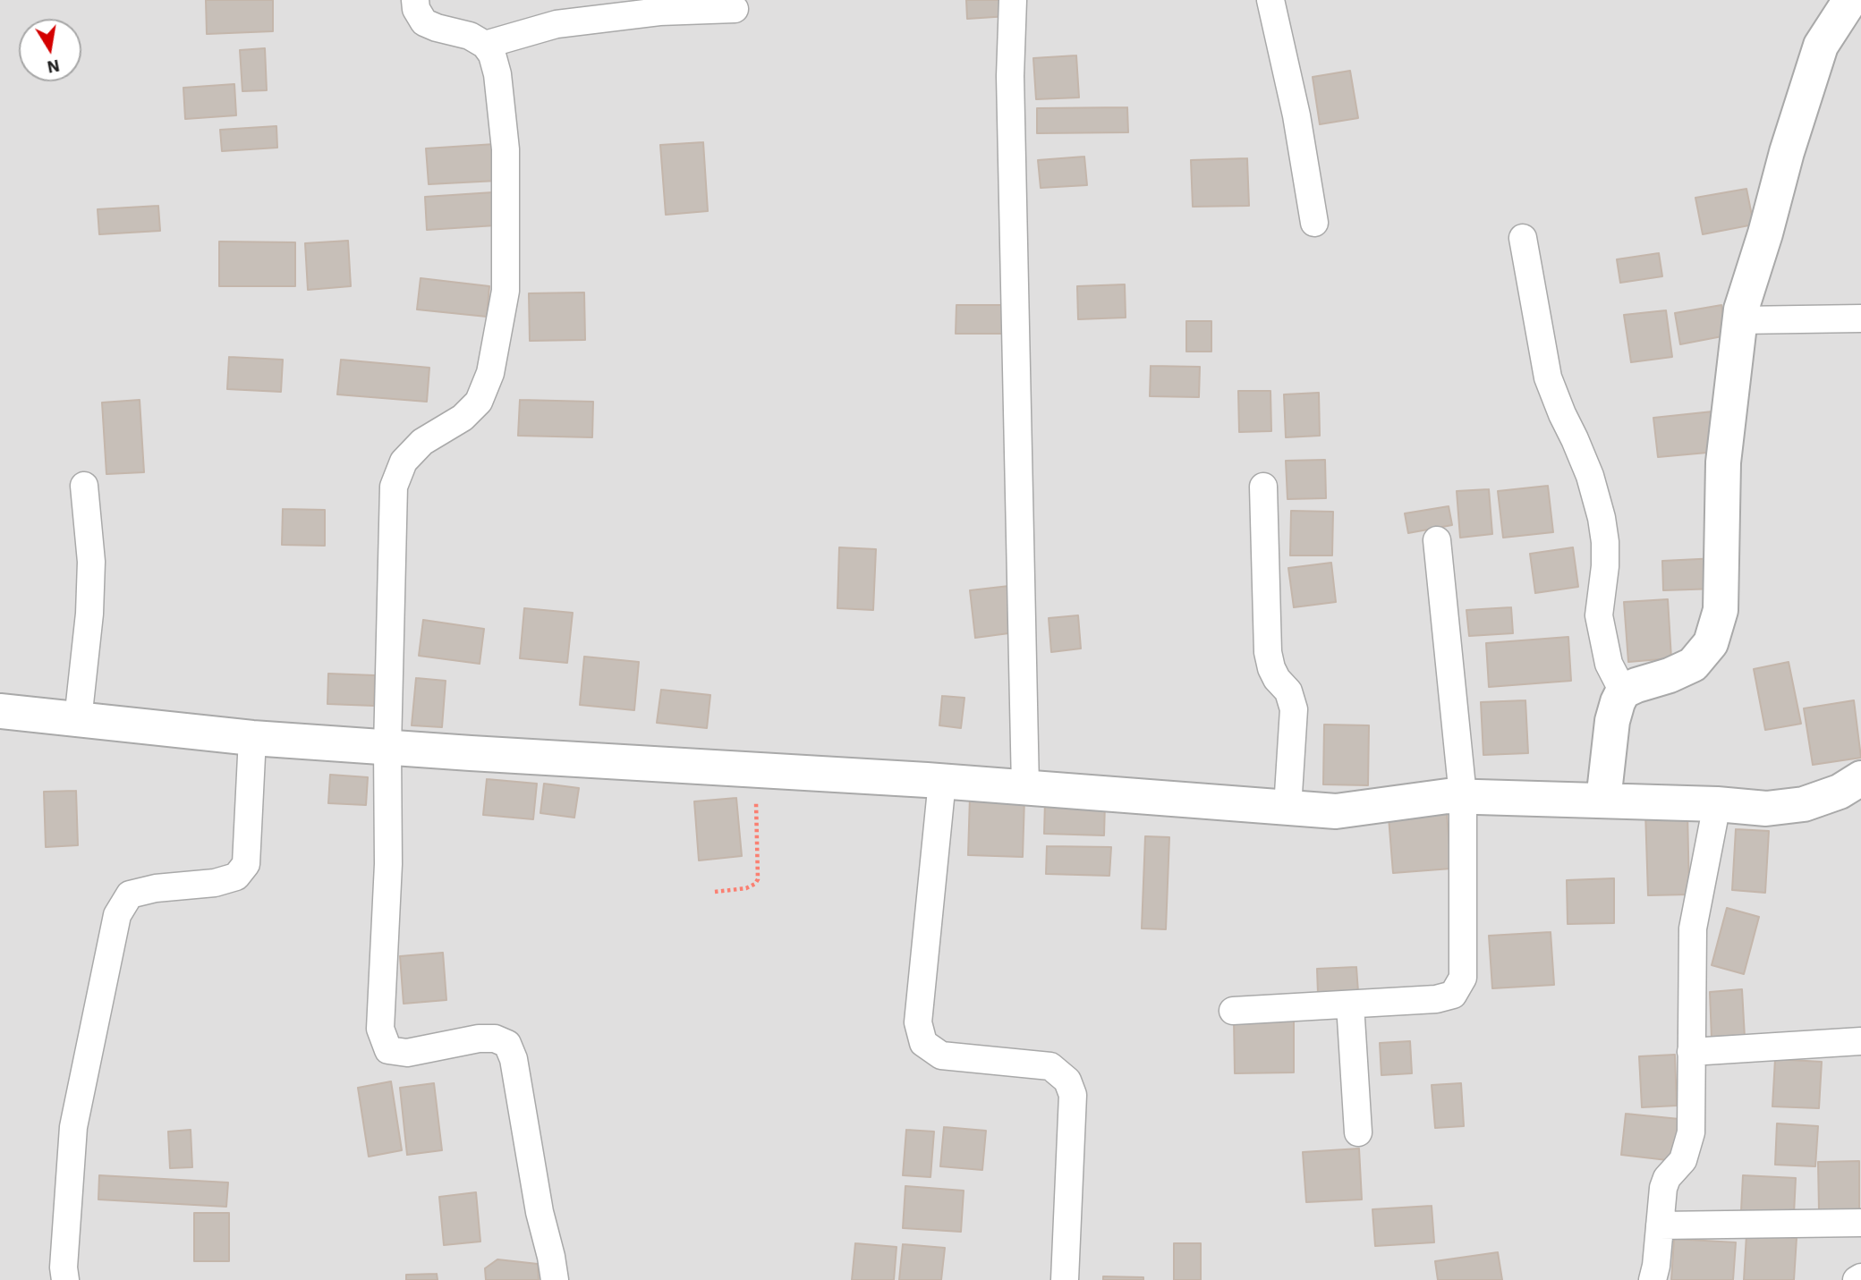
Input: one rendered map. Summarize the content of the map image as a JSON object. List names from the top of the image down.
{
  "north": "bottom"
}
